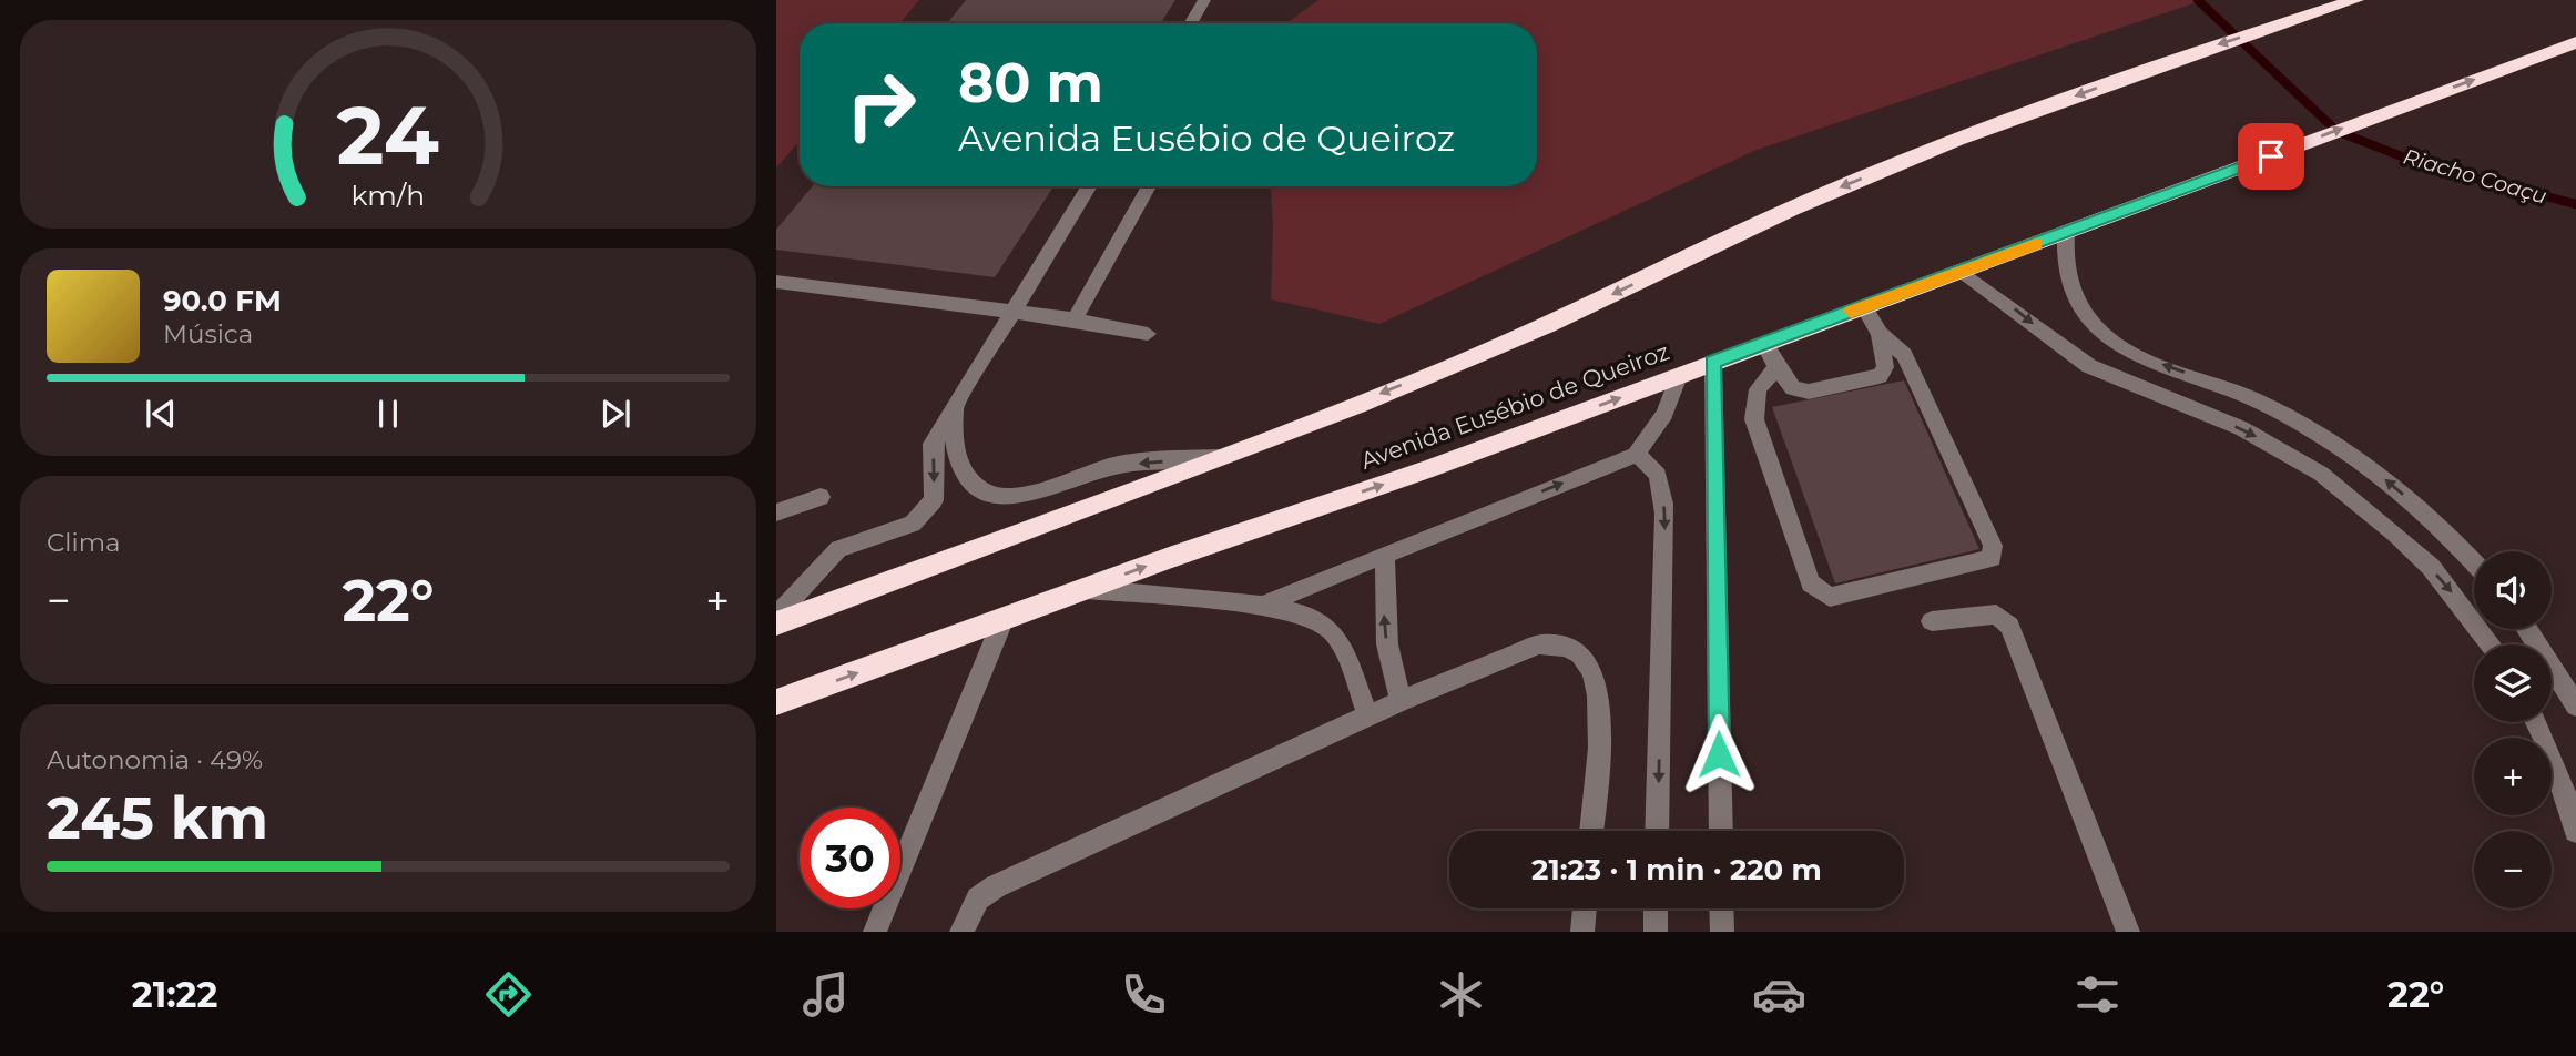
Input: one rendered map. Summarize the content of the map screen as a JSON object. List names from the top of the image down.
{
  "streets": {
    "highway": ["Avenida Eusébio de Queiroz"]
  },
  "water": ["Riacho Coaçu"],
  "page": {
    "turn": ["80 m", "Avenida Eusébio de Queiroz"],
    "song": ["90.0 FM", "Música"],
    "tile": [
      "Clima",
      ["Autonomia · 49%", "245 km"]
    ],
    "map_buttons": ["+", "−"],
    "heat": ["−", "22°", "+"],
    "limit": "30",
    "trip": "21:23 · 1 min · 220 m",
    "tabs": ["21:22", "22°"],
    "gauge": ["24", "km/h"]
  }
}
